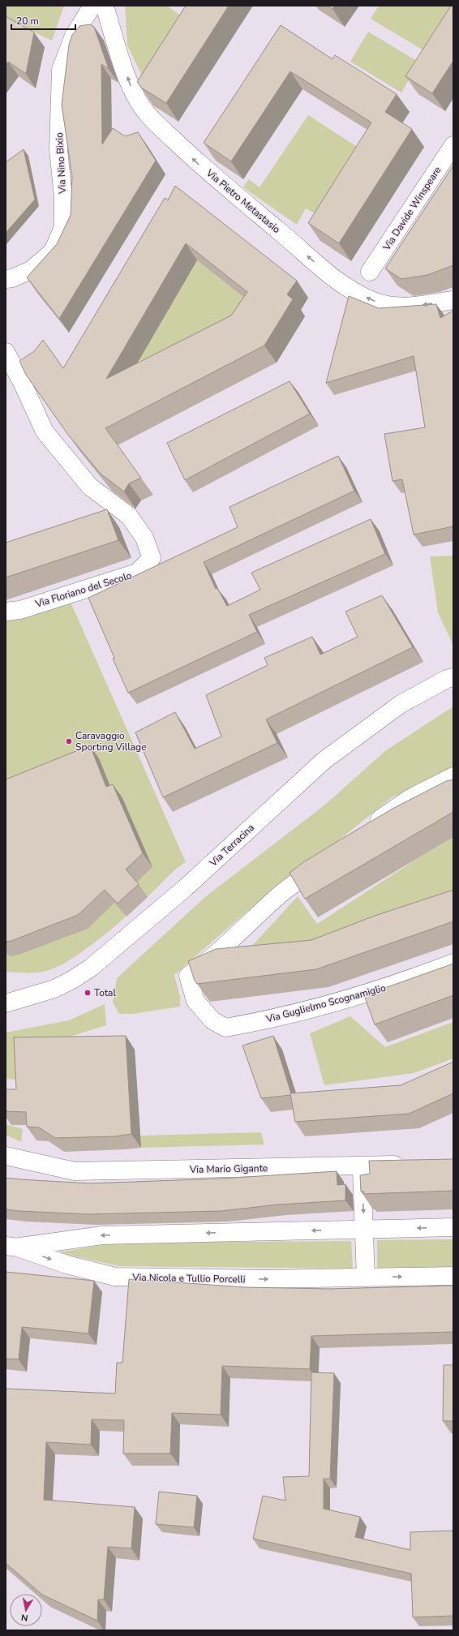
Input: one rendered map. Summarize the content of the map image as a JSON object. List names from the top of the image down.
{
  "streets": {
    "street": [
      "Via Nino Bixio",
      "Via Pietro Metastasio",
      "Via Davide Winspeare",
      "Via Floriano del Secolo",
      "Via Terracina",
      "Via Guglielmo Scognamiglio",
      "Via Mario Gigante",
      "Via Nicola e Tullio Porcelli"
    ]
  },
  "one_way": ["Via Pietro Metastasio"],
  "places": ["Caravaggio Sporting Village", "Total"],
  "scale_bar": "20 m",
  "north": "bottom"
}
